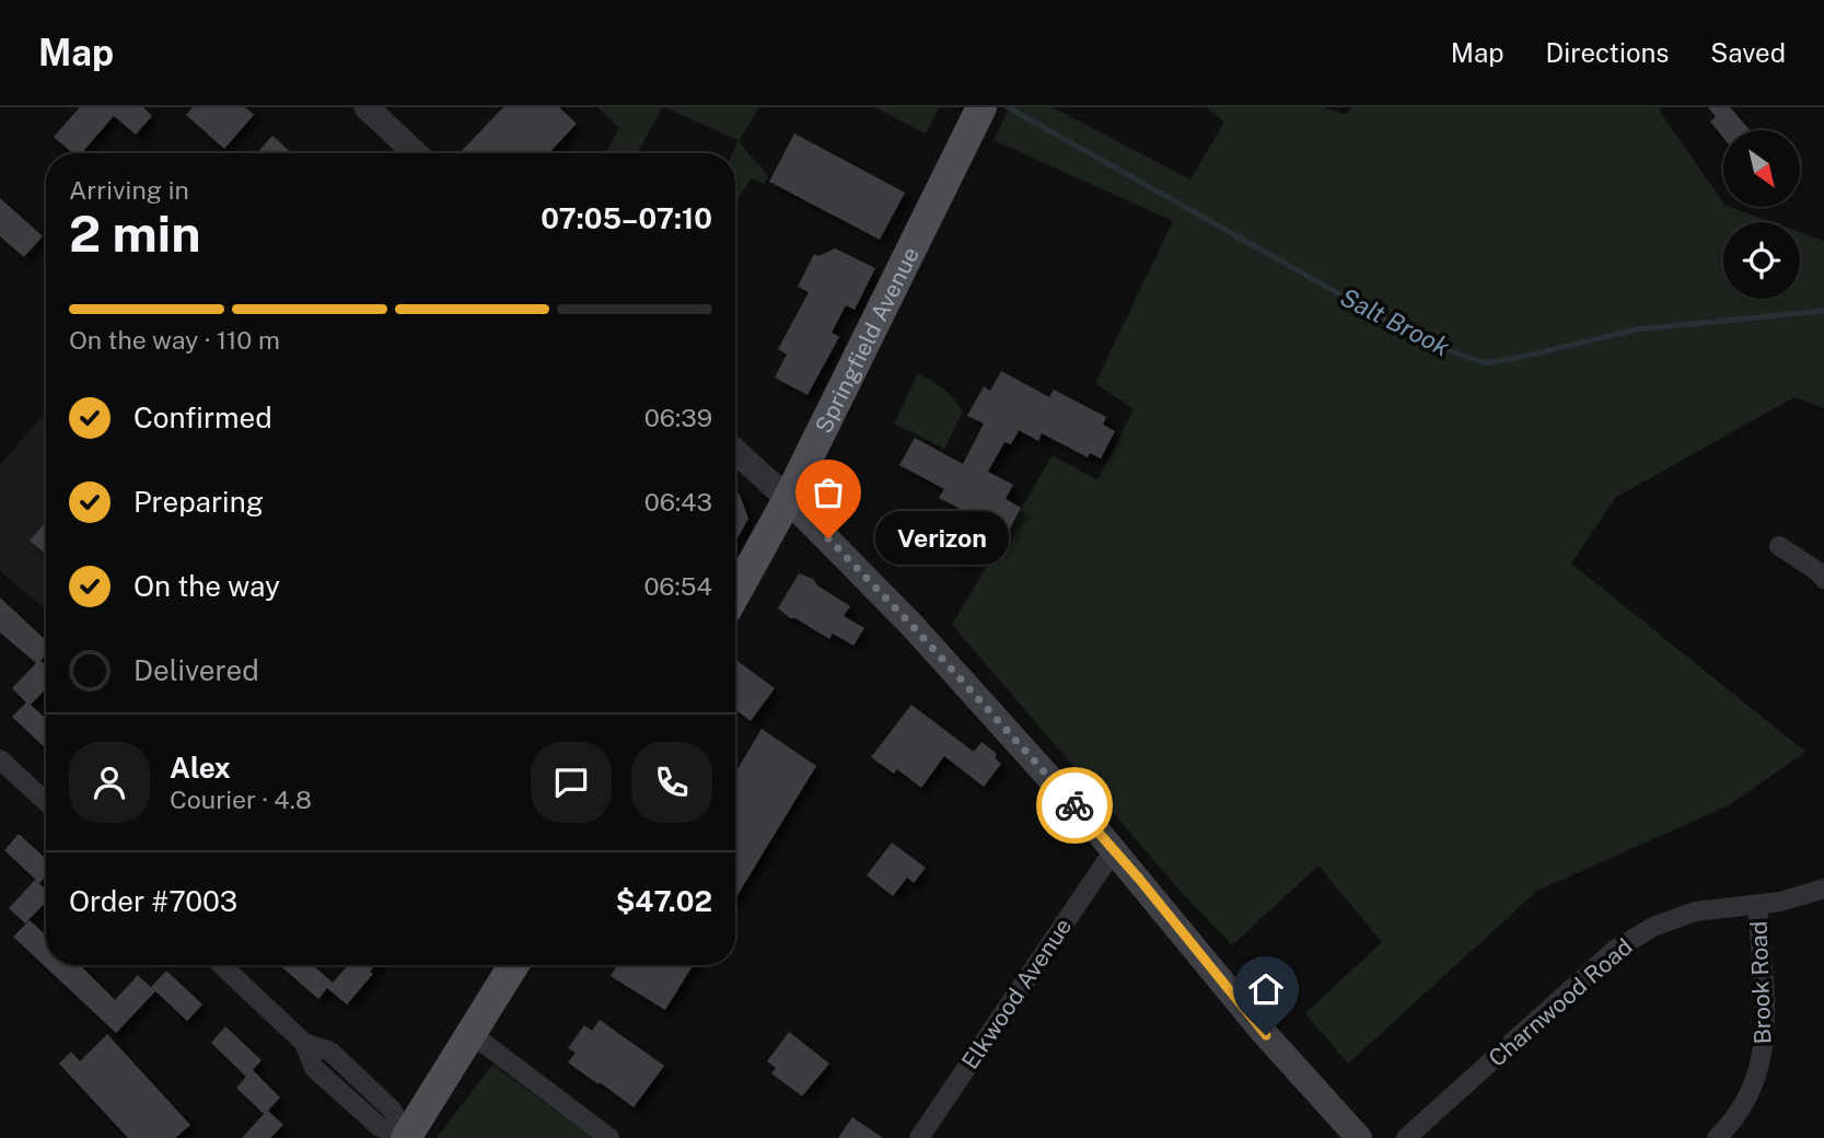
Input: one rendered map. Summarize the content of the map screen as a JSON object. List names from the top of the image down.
{
  "streets": {
    "main road": ["Springfield Avenue"],
    "street": ["Brook Road", "Elkwood Avenue", "Charnwood Road"]
  },
  "crossings": [
    ["Brook Road", "Charnwood Road"]
  ],
  "water": ["Salt Brook"],
  "places": ["Verizon"],
  "north": "bottom right",
  "page": {
    "header": "Map",
    "nav": ["Map", "Directions", "Saved"],
    "heading": ["2 min", "Arriving in", "07:05–07:10"],
    "panel": [
      "Alex",
      "Courier · 4.8",
      "Order #7003",
      "$47.02"
    ],
    "bar": "On the way · 110 m",
    "list": [
      ["Confirmed", "06:39"],
      ["Preparing", "06:43"],
      ["On the way", "06:54"],
      "Delivered"
    ],
    "bubble": "Verizon"
  }
}
